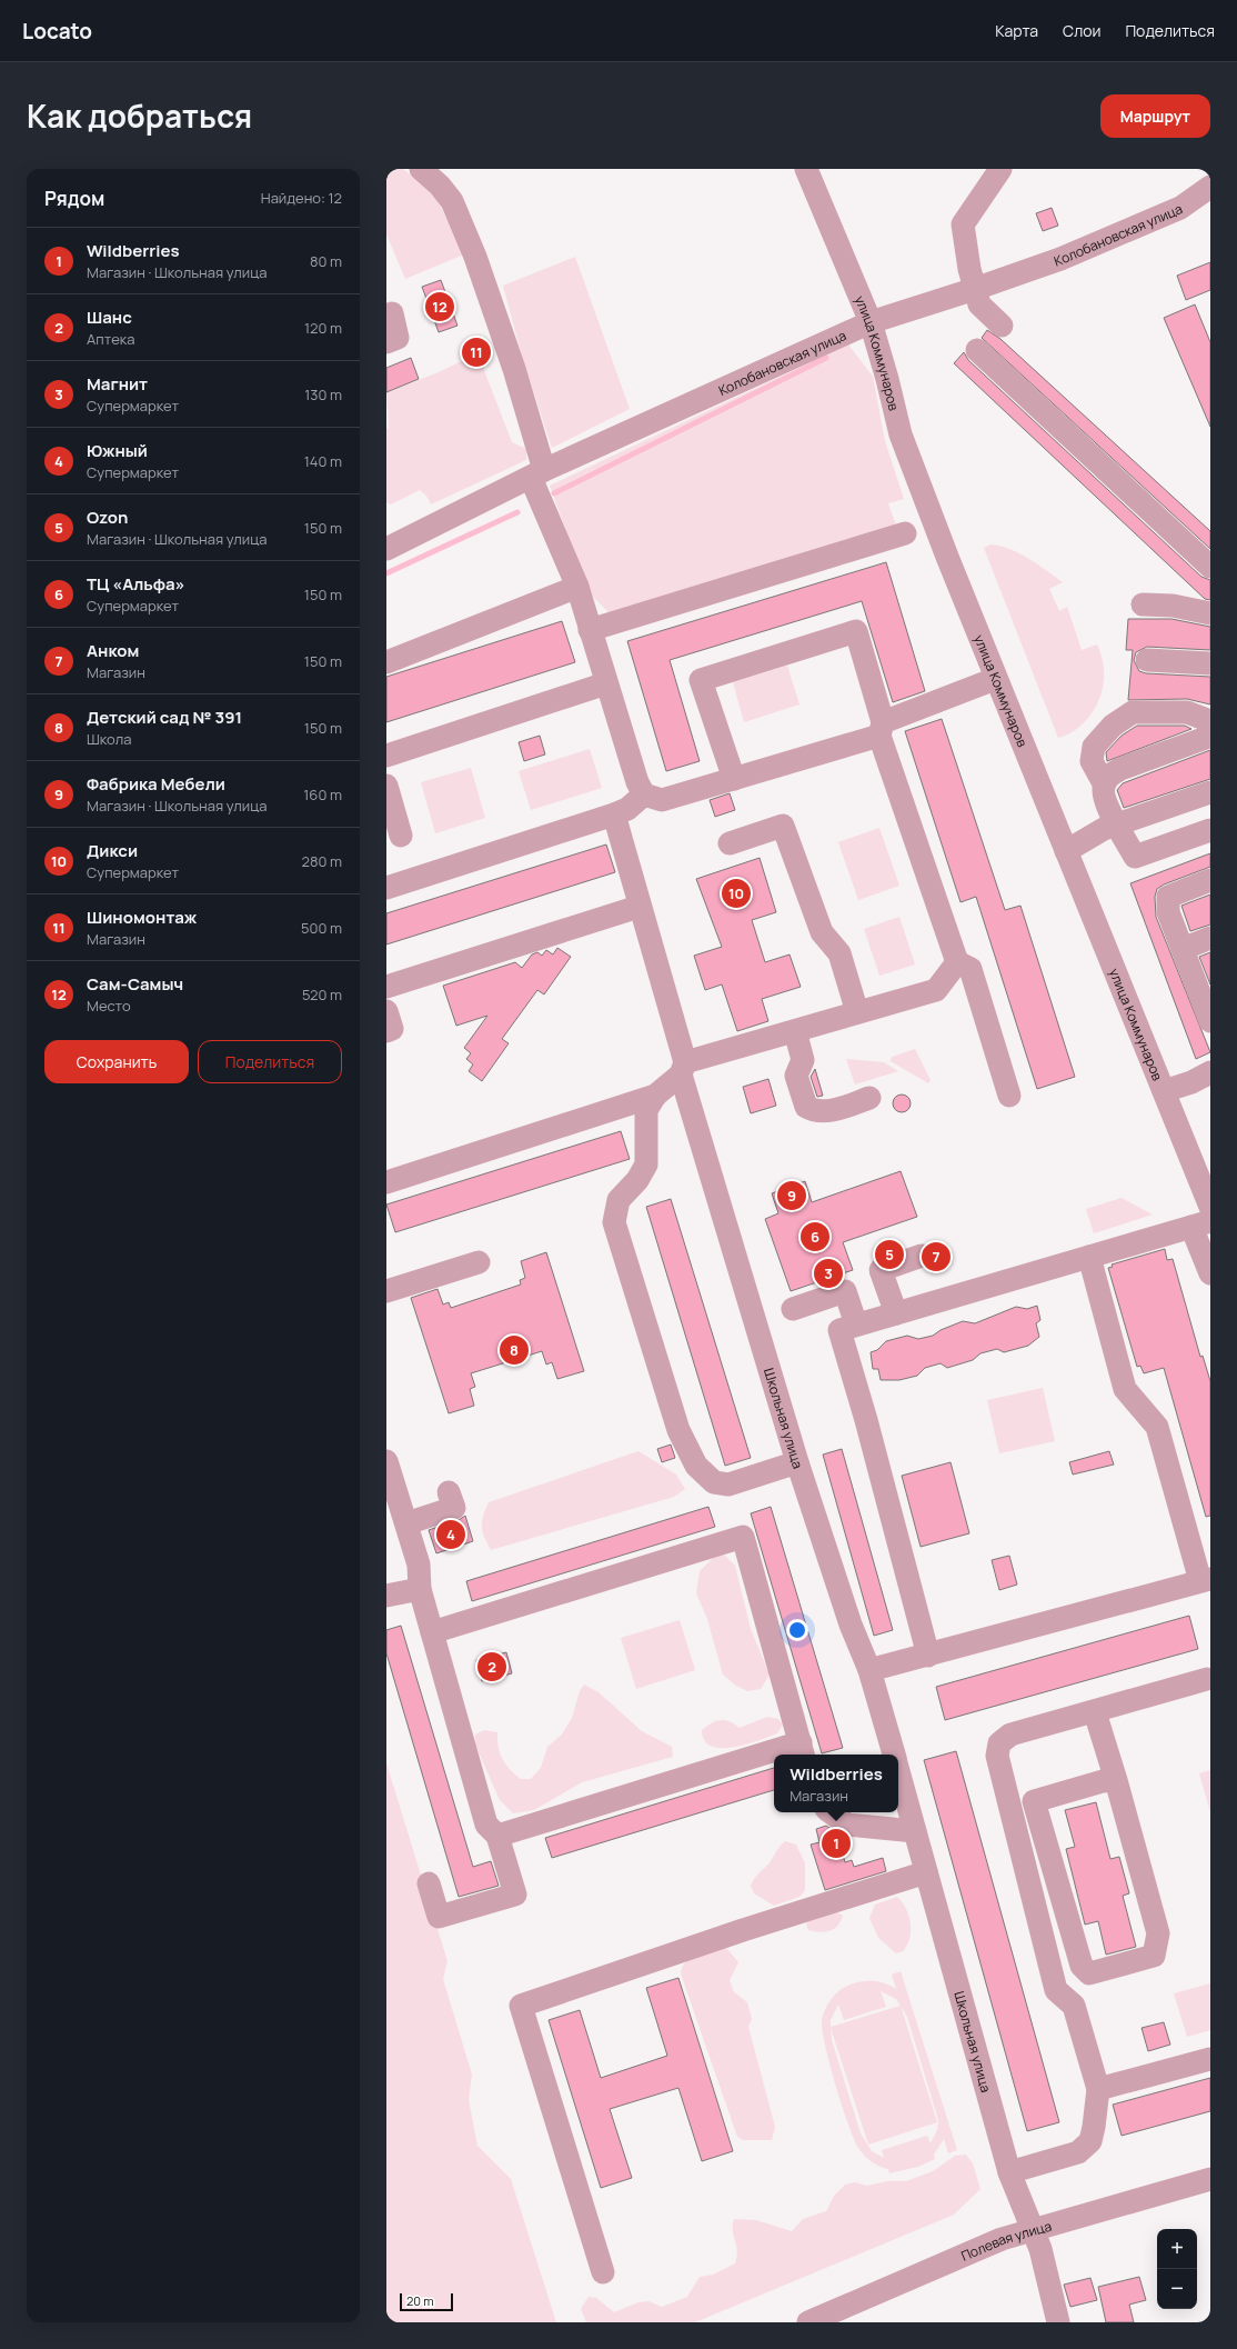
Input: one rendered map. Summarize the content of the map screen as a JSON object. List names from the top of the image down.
{
  "streets": {
    "street": [
      "Колобановская улица",
      "улица Коммунаров",
      "Школьная улица",
      "Полевая улица"
    ]
  },
  "crossings": [
    ["Колобановская улица", "улица Коммунаров"],
    ["Школьная улица", "Полевая улица"]
  ],
  "scale_bar": "20 m",
  "page": {
    "header": "Locato",
    "nav": ["Карта", "Слои", "Поделиться"],
    "title": "Как добраться",
    "buttons": [
      "Маршрут",
      ["Сохранить", "Поделиться"]
    ],
    "heading": ["Рядом", "Найдено: 12"],
    "list": [
      {
        "mark": "1",
        "name": "Wildberries",
        "note": "Магазин · Школьная улица",
        "value": "80 m"
      },
      {
        "mark": "2",
        "name": "Шанс",
        "note": "Аптека",
        "value": "120 m"
      },
      {
        "mark": "3",
        "name": "Магнит",
        "note": "Супермаркет",
        "value": "130 m"
      },
      {
        "mark": "4",
        "name": "Южный",
        "note": "Супермаркет",
        "value": "140 m"
      },
      {
        "mark": "5",
        "name": "Ozon",
        "note": "Магазин · Школьная улица",
        "value": "150 m"
      },
      {
        "mark": "6",
        "name": "ТЦ «Альфа»",
        "note": "Супермаркет",
        "value": "150 m"
      },
      {
        "mark": "7",
        "name": "Анком",
        "note": "Магазин",
        "value": "150 m"
      },
      {
        "mark": "8",
        "name": "Детский сад № 391",
        "note": "Школа",
        "value": "150 m"
      },
      {
        "mark": "9",
        "name": "Фабрика Мебели",
        "note": "Магазин · Школьная улица",
        "value": "160 m"
      },
      {
        "mark": "10",
        "name": "Дикси",
        "note": "Супермаркет",
        "value": "280 m"
      },
      {
        "mark": "11",
        "name": "Шиномонтаж",
        "note": "Магазин",
        "value": "500 m"
      },
      {
        "mark": "12",
        "name": "Сам-Самыч",
        "note": "Место",
        "value": "520 m"
      }
    ],
    "pins": [
      "12",
      "11",
      "10",
      "9",
      "6",
      "5",
      "7",
      "3",
      "8",
      "4",
      "2",
      "1"
    ],
    "popup": ["Wildberries", "Магазин"],
    "map_buttons": ["+", "−"],
    "scale": "20 m"
  }
}
